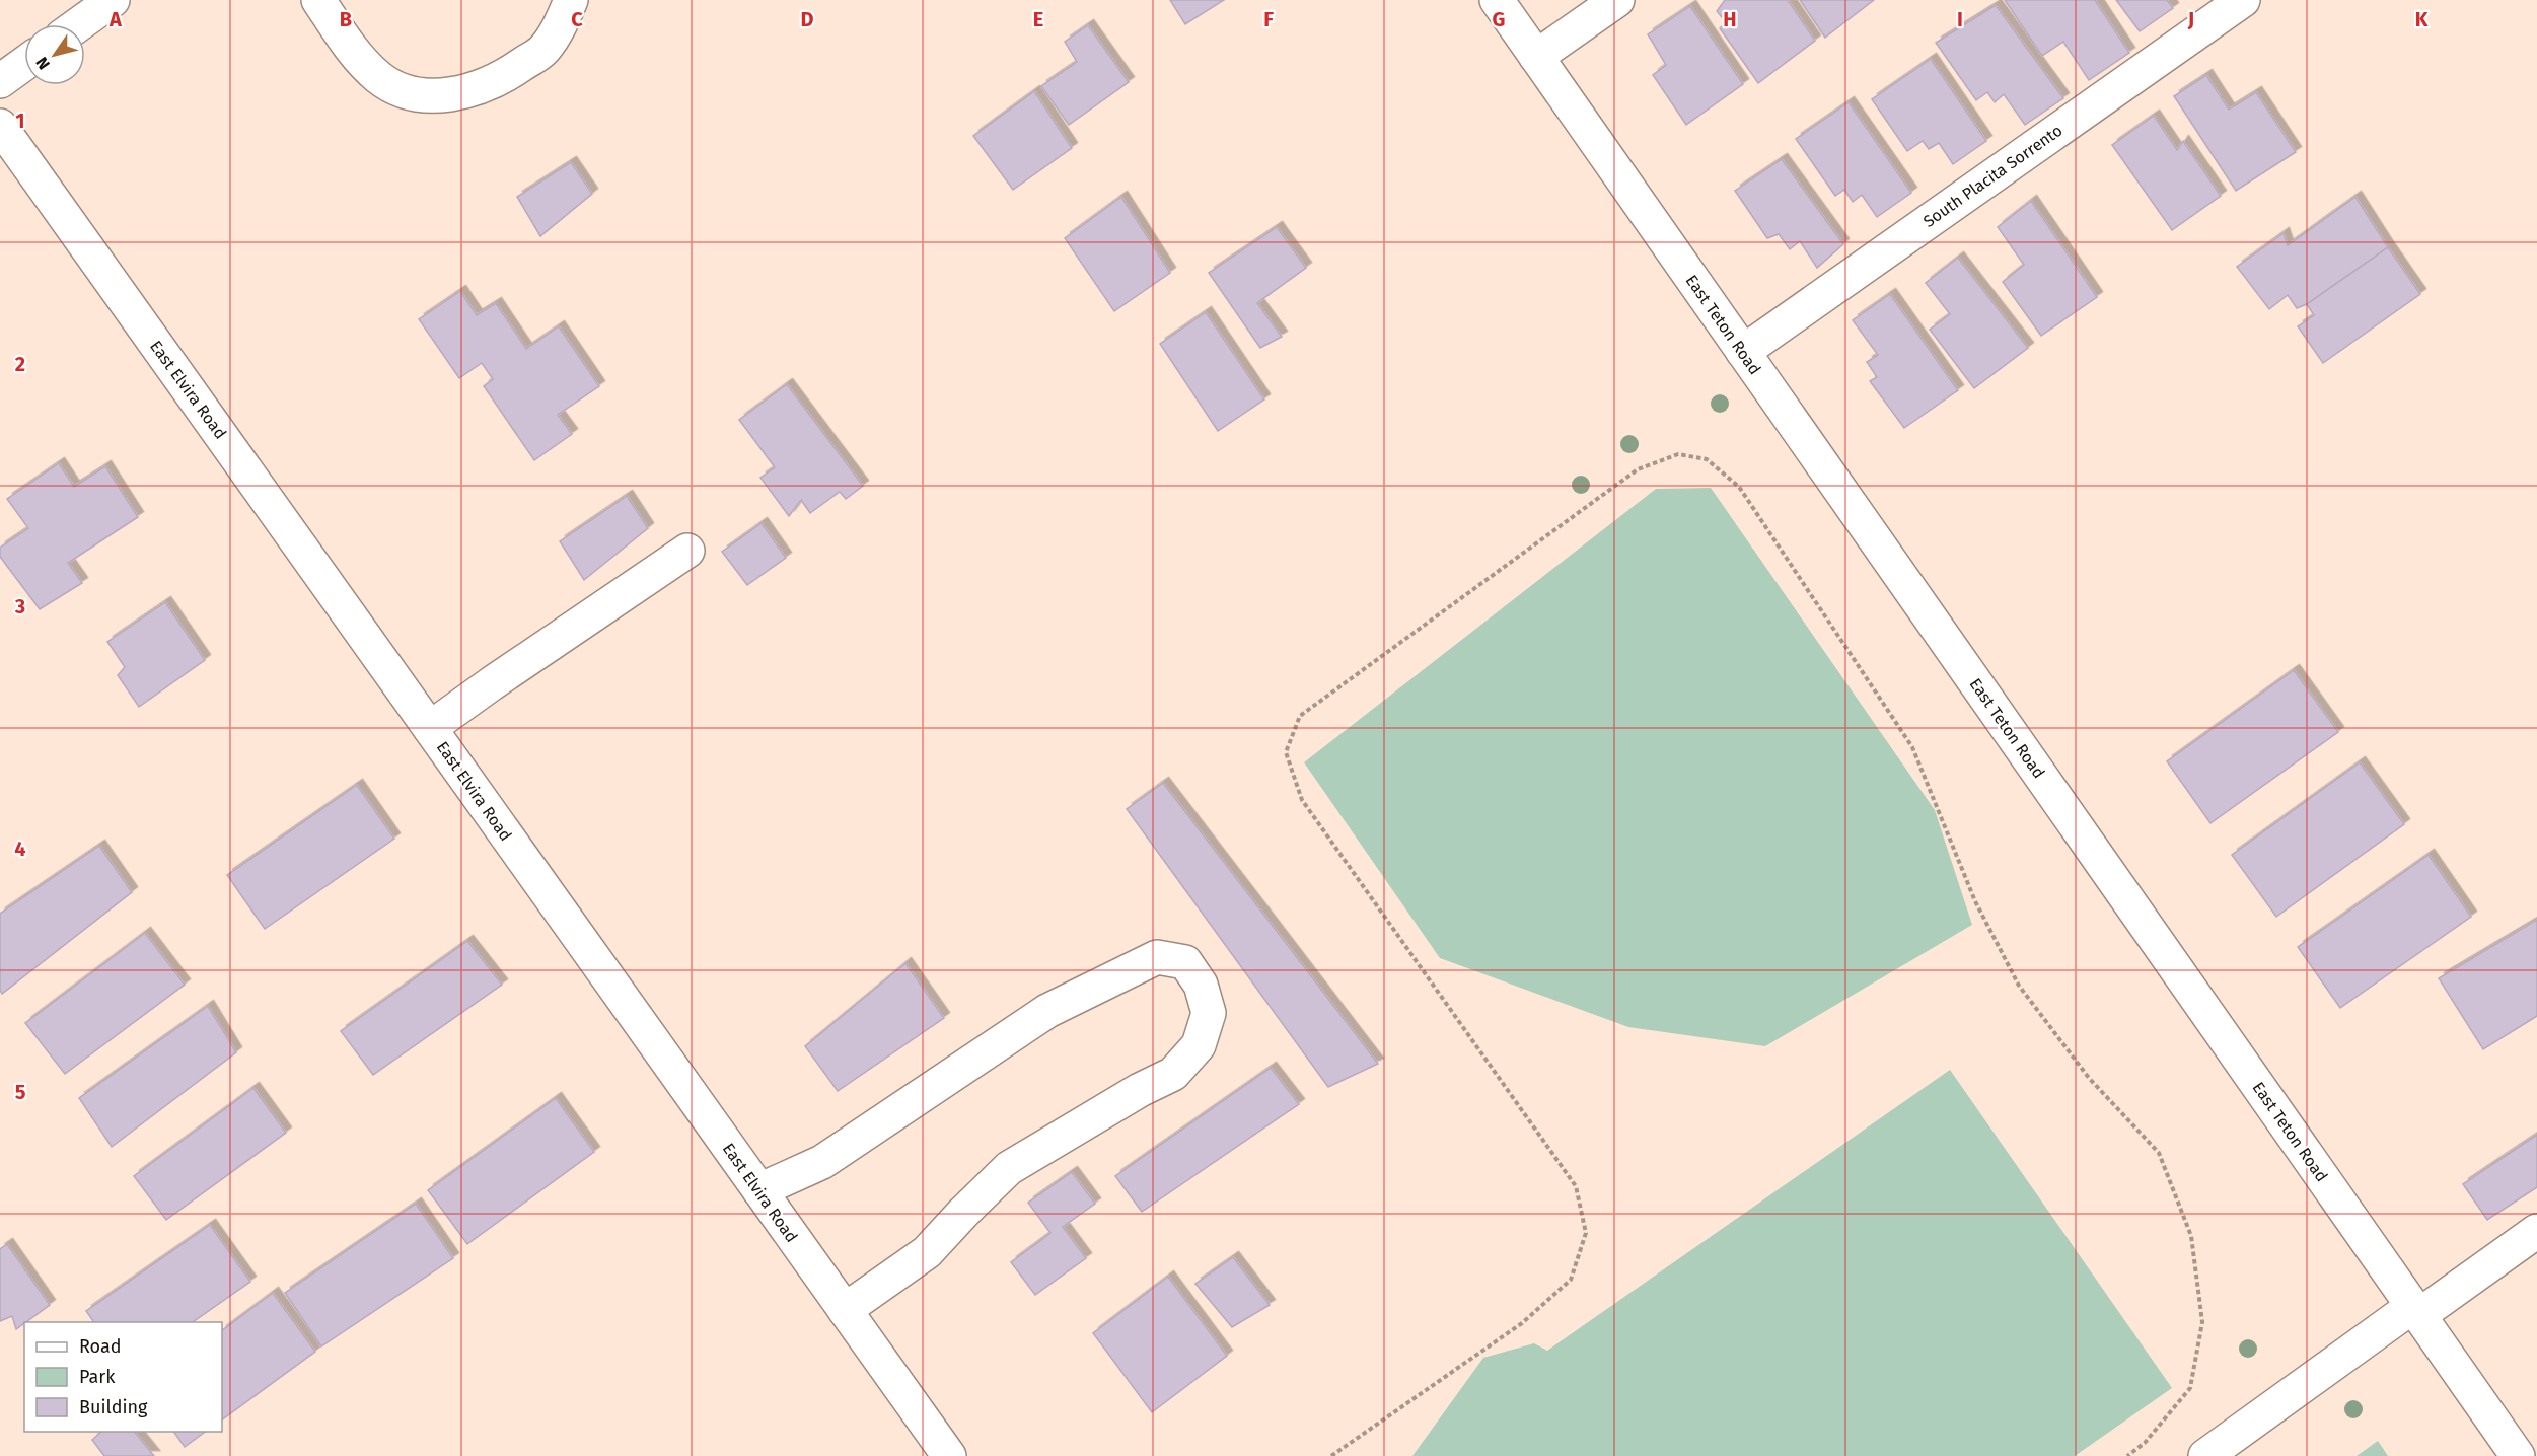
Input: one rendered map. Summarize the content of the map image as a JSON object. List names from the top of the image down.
{
  "streets": {
    "street": ["South Placita Sorrento", "East Teton Road", "East Elvira Road"]
  },
  "crossings": [
    ["South Placita Sorrento", "East Teton Road"]
  ],
  "legend": ["Road", "Park", "Building"],
  "north": "bottom left",
  "grid": {
    "columns": [
      "A",
      "B",
      "C",
      "D",
      "E",
      "F",
      "G",
      "H",
      "I",
      "J",
      "K"
    ],
    "rows": [
      "1",
      "2",
      "3",
      "4",
      "5"
    ]
  }
}
